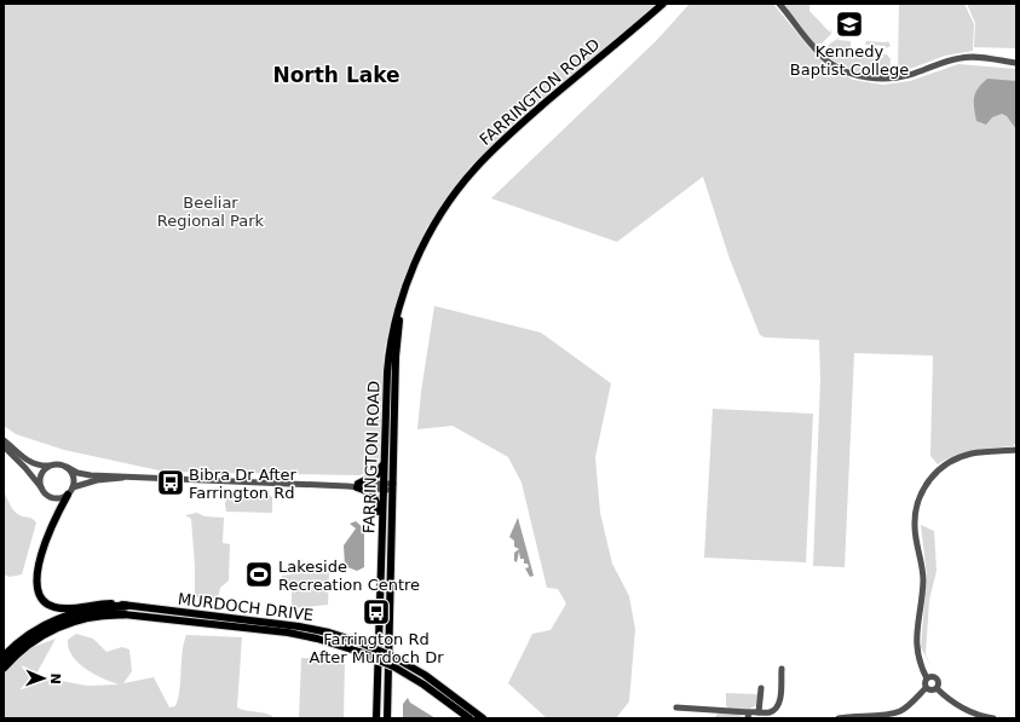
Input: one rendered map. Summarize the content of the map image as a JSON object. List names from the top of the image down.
{
  "streets": {
    "main road": ["FARRINGTON ROAD", "MURDOCH DRIVE"]
  },
  "districts": ["North Lake"],
  "parks": ["Beeliar Regional Park"],
  "places": {
    "school or university": ["Kennedy Baptist College"],
    "bus stop": ["Bibra Dr After Farrington Rd", "Farrington Rd After Murdoch Dr"],
    "sports": ["Lakeside Recreation Centre"]
  },
  "north": "right"
}
